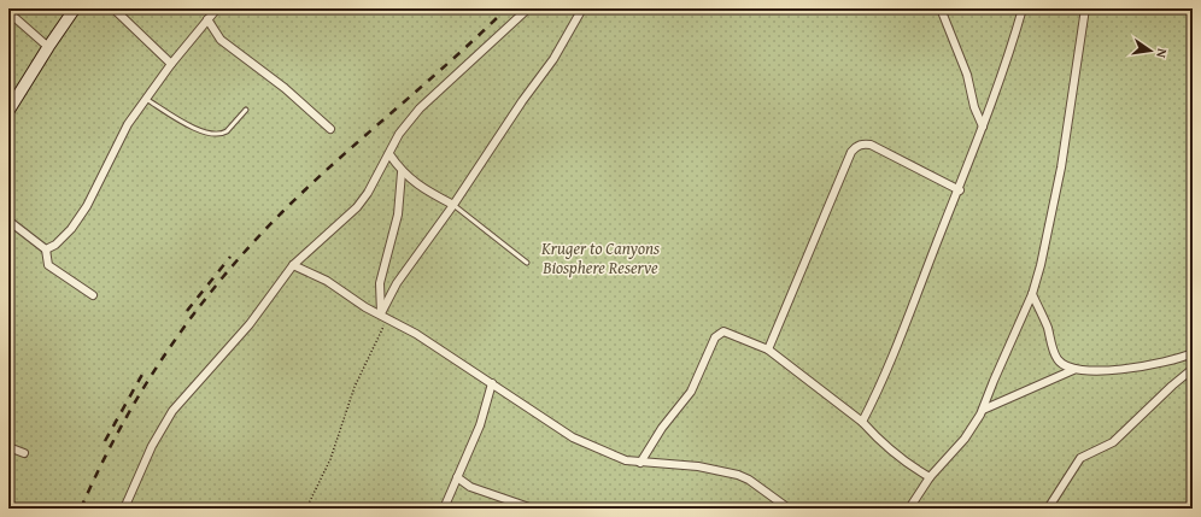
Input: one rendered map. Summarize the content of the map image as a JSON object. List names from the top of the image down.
{
  "parks": ["Kruger to Canyons Biosphere Reserve"],
  "north": "right"
}
